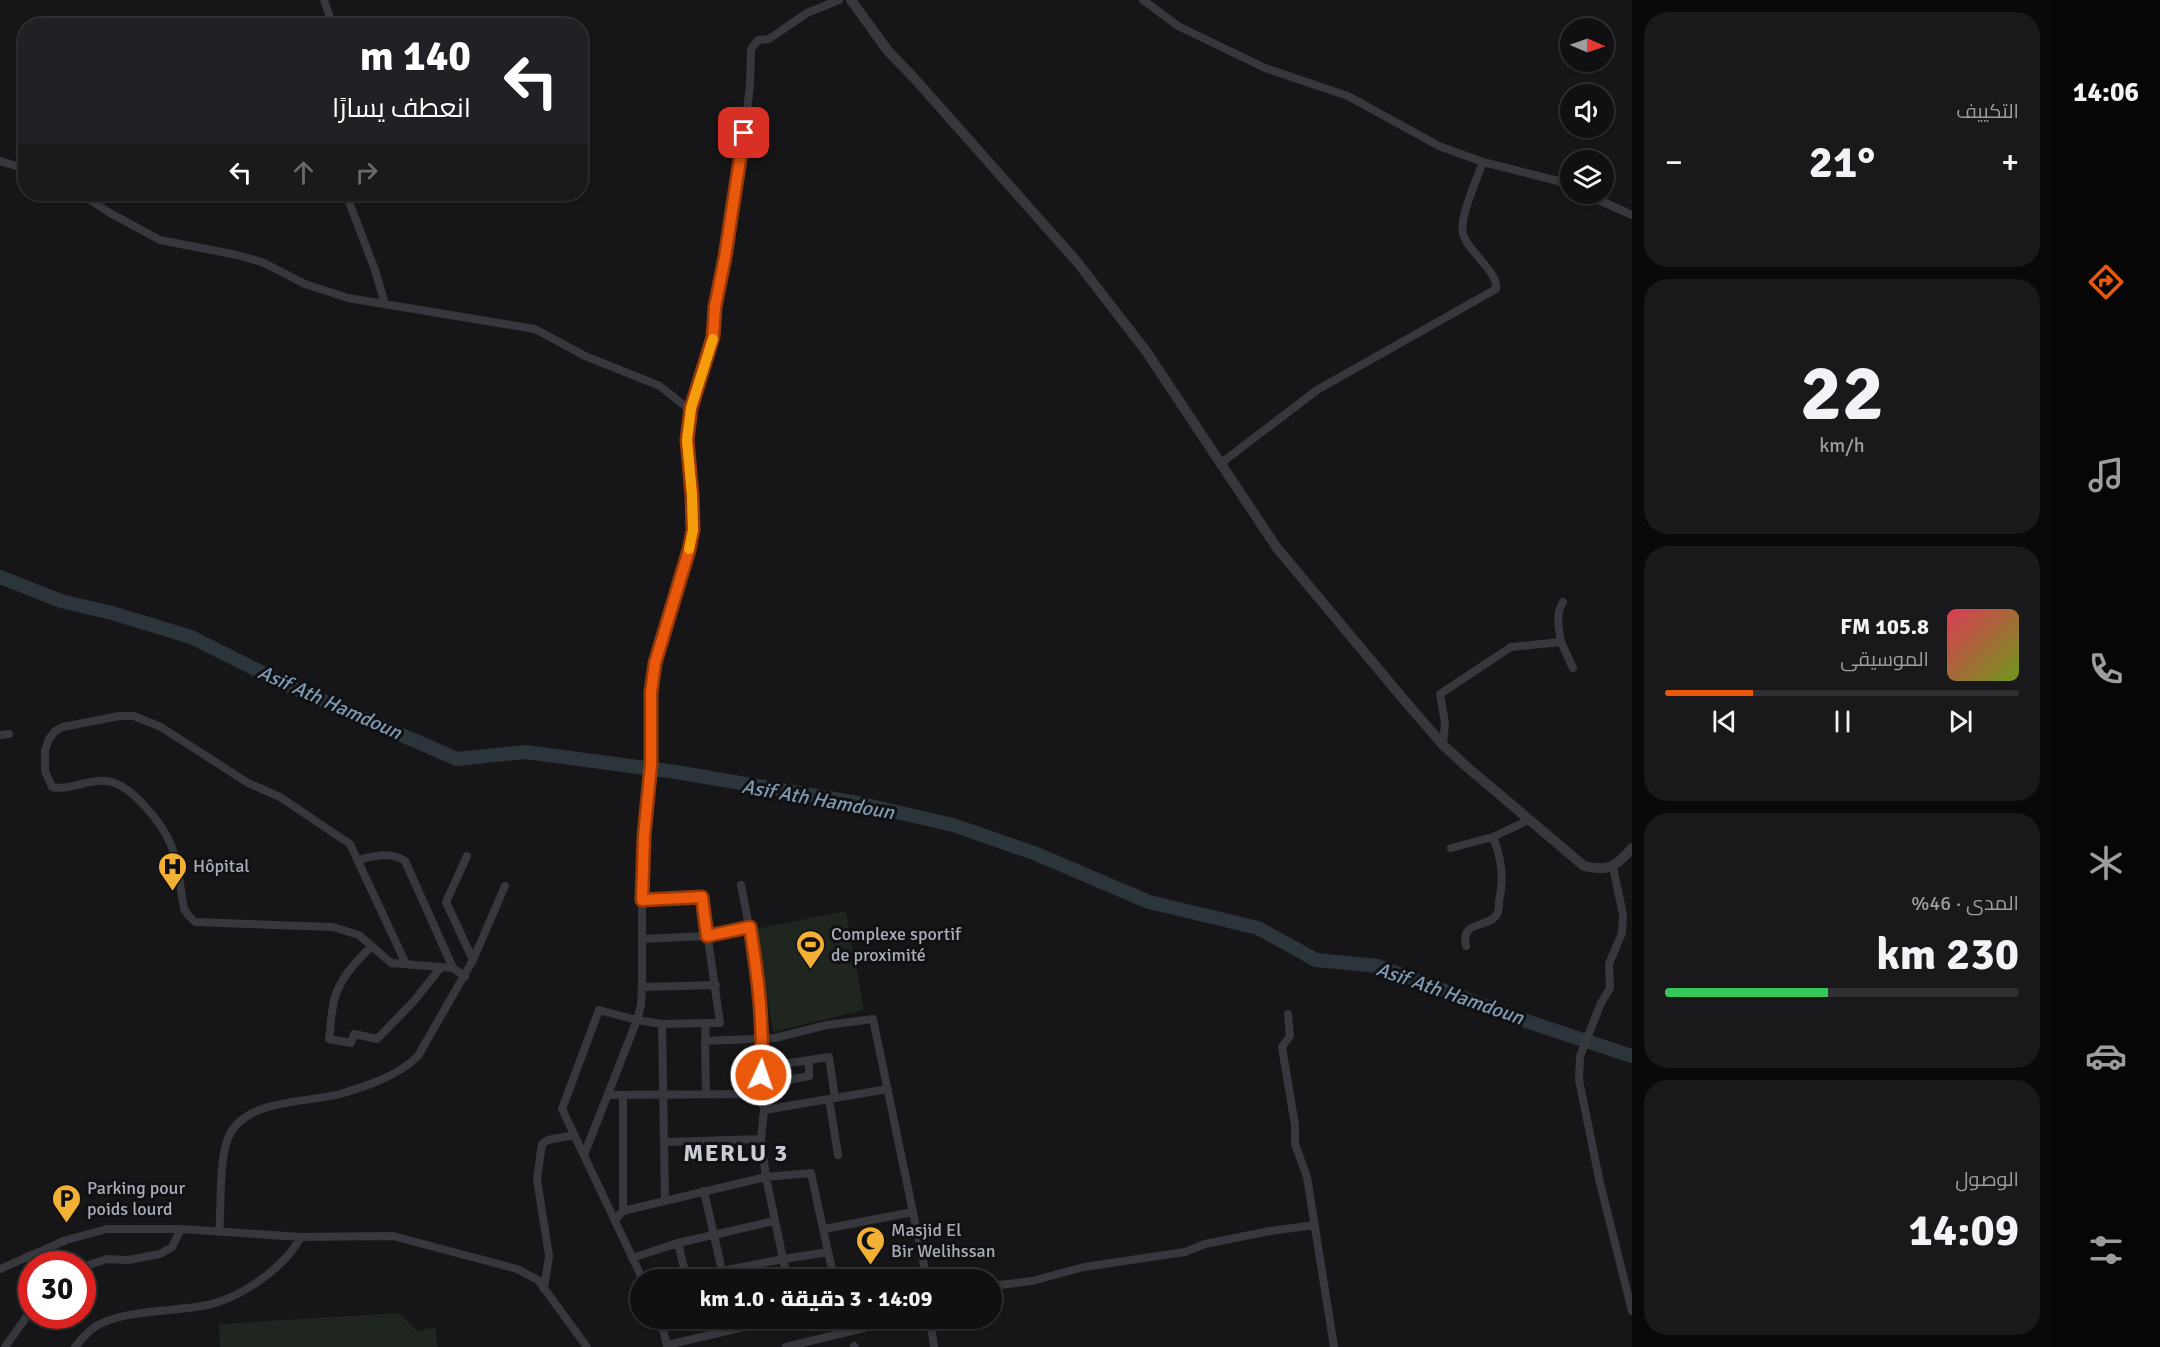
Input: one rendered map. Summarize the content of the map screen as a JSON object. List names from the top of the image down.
{
  "districts": ["MERLU 3"],
  "water": ["Asif Ath Hamdoun"],
  "places": {
    "hospital": ["Hôpital"],
    "sports": ["Complexe sportif de proximité"],
    "parking": ["Parking pour poids lourd"],
    "mosque": ["Masjid El Bir Welihssan"]
  },
  "north": "right",
  "page": {
    "tabs": "14:06",
    "tile": [
      "التكييف",
      ["22", "km/h"],
      ["المدى · 46%", "230 km"],
      ["الوصول", "14:09"]
    ],
    "turn": ["140 m", "انعطف يسارًا"],
    "heat": ["−", "21°", "+"],
    "song": ["105.8 FM", "الموسيقى"],
    "limit": "30",
    "trip": "14:09 · 3 دقيقة · 1.0 km"
  }
}
